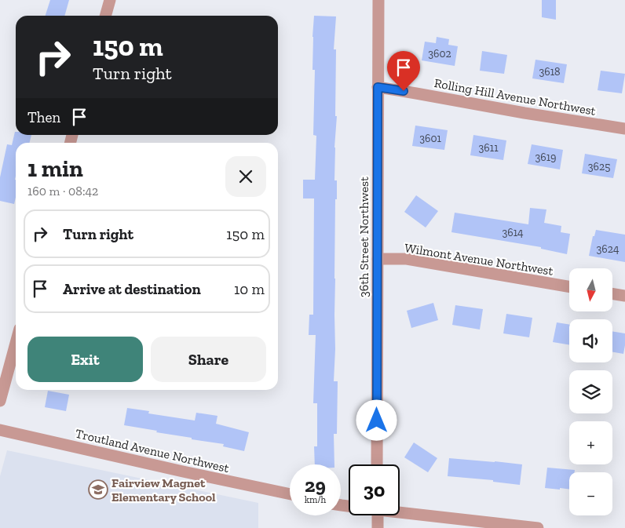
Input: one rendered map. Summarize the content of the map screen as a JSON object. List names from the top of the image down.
{
  "streets": {
    "street": [
      "Rolling Hill Avenue Northwest",
      "36th Street Northwest",
      "Wilmont Avenue Northwest",
      "Troutland Avenue Northwest"
    ]
  },
  "crossings": [
    ["Rolling Hill Avenue Northwest", "36th Street Northwest"],
    ["36th Street Northwest", "Wilmont Avenue Northwest"]
  ],
  "places": {
    "school or university": ["Fairview Magnet Elementary School"]
  },
  "house_numbers": [
    "3602",
    "3618",
    "3601",
    "3611",
    "3619",
    "3625",
    "3614",
    "3624"
  ],
  "north": "bottom",
  "page": {
    "turn": ["150 m", "Turn right"],
    "then": "Then",
    "heading": ["1 min", "160 m · 08:42"],
    "list": [
      {
        "name": "Turn right",
        "value": "150 m"
      },
      {
        "name": "Arrive at destination",
        "value": "10 m"
      }
    ],
    "map_buttons": ["+", "−"],
    "buttons": ["Exit", "Share"],
    "speed": "29 km/h",
    "limit": "30"
  }
}
